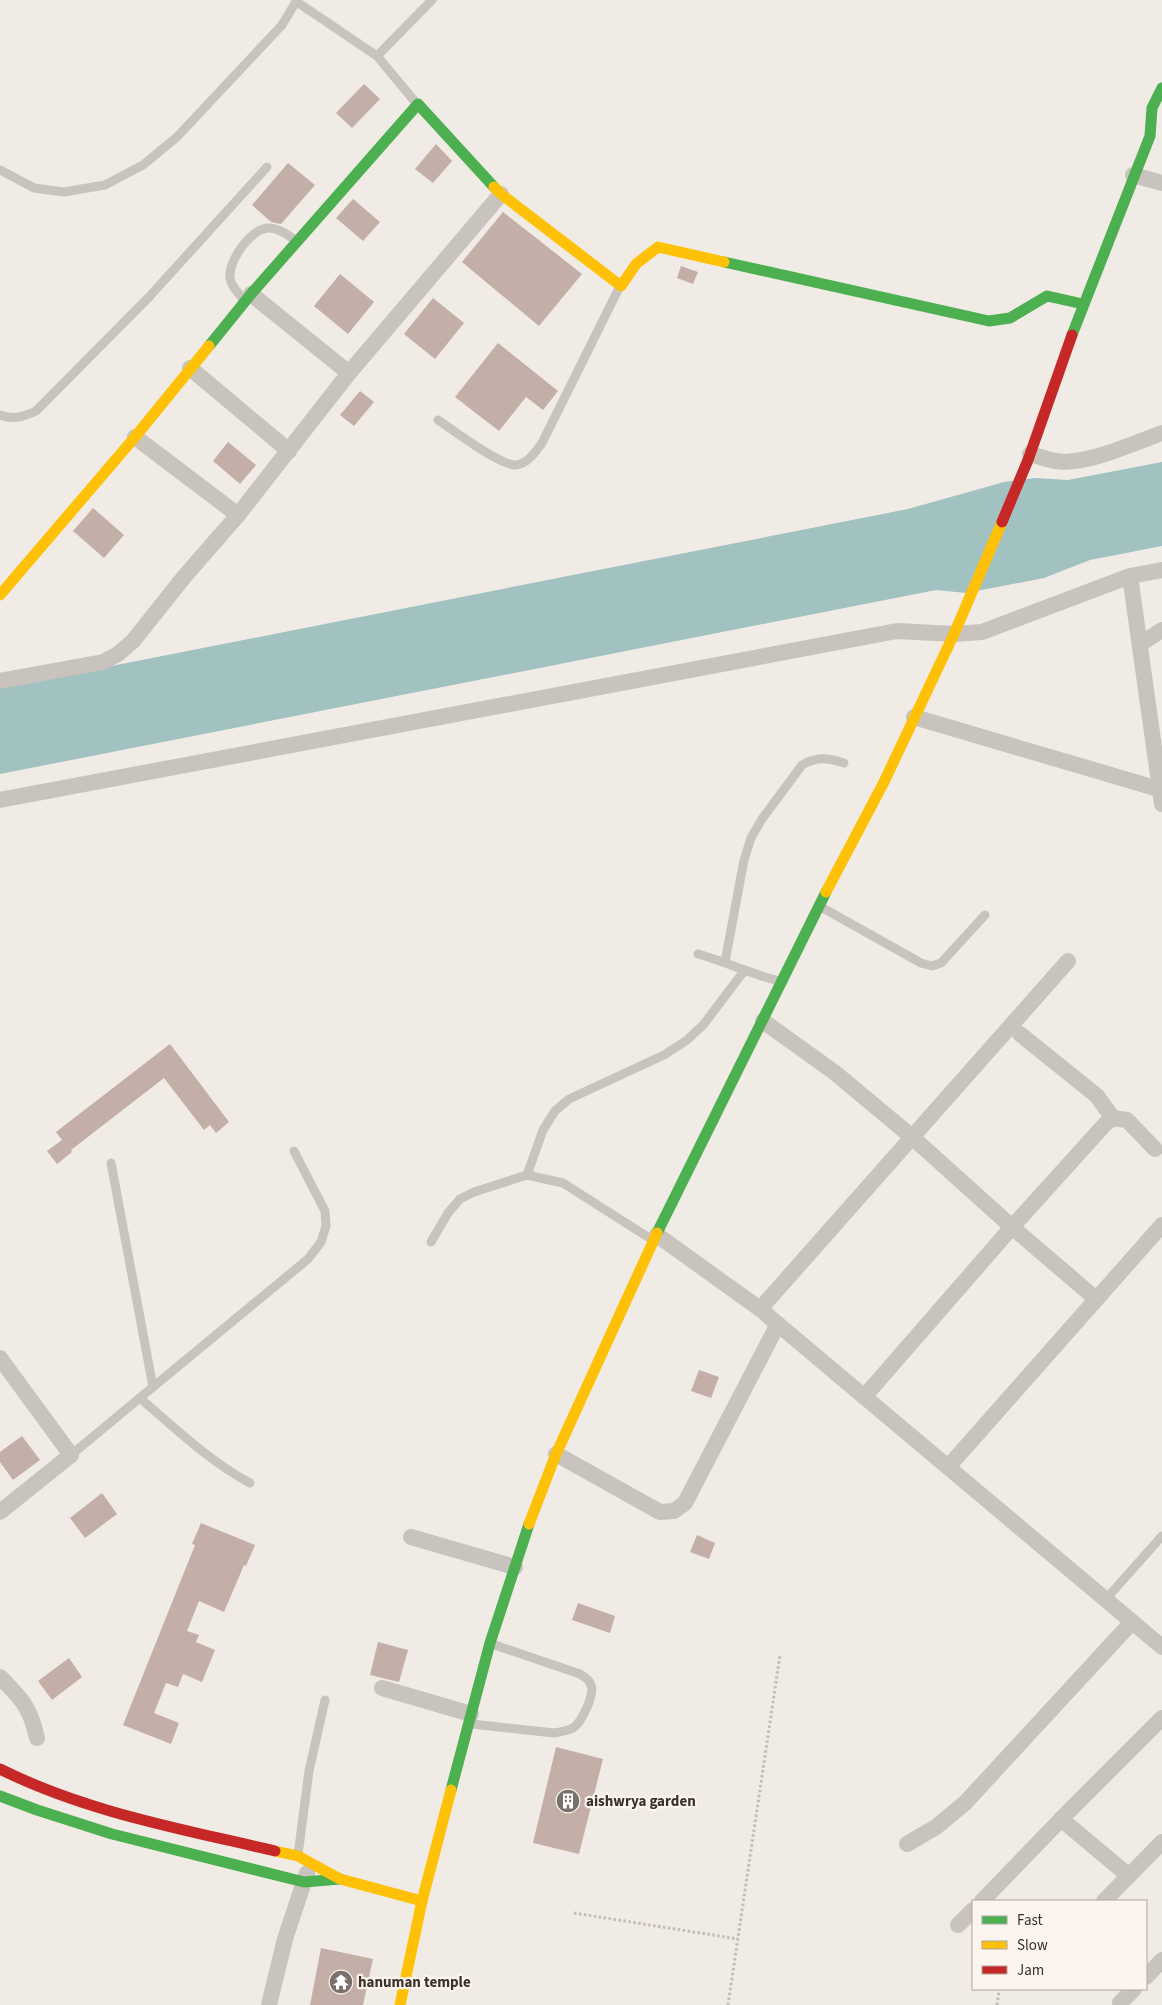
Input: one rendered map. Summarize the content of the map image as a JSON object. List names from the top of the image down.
{
  "places": {
    "building": ["aishwrya garden"],
    "temple": ["hanuman temple"]
  },
  "legend": ["Fast", "Slow", "Jam"]
}
